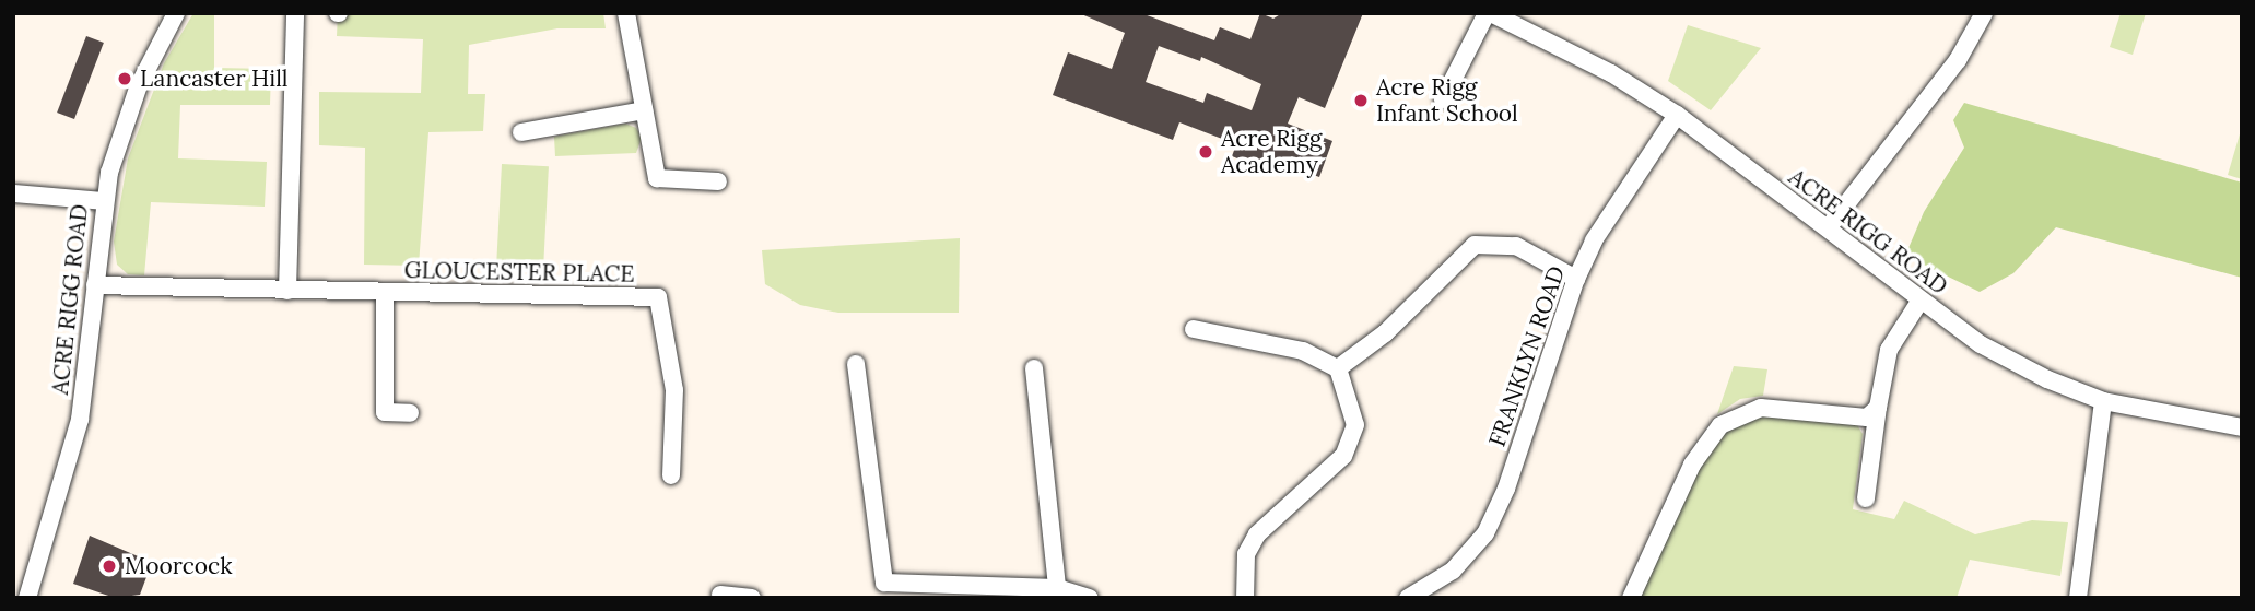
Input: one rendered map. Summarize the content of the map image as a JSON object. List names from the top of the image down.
{
  "streets": {
    "street": ["ACRE RIGG ROAD", "GLOUCESTER PLACE", "FRANKLYN ROAD"]
  },
  "crossings": [
    ["ACRE RIGG ROAD", "GLOUCESTER PLACE"],
    ["ACRE RIGG ROAD", "FRANKLYN ROAD"]
  ],
  "places": [
    "Lancaster Hill",
    "Acre Rigg Infant School",
    "Acre Rigg Academy",
    "Moorcock"
  ]
}
